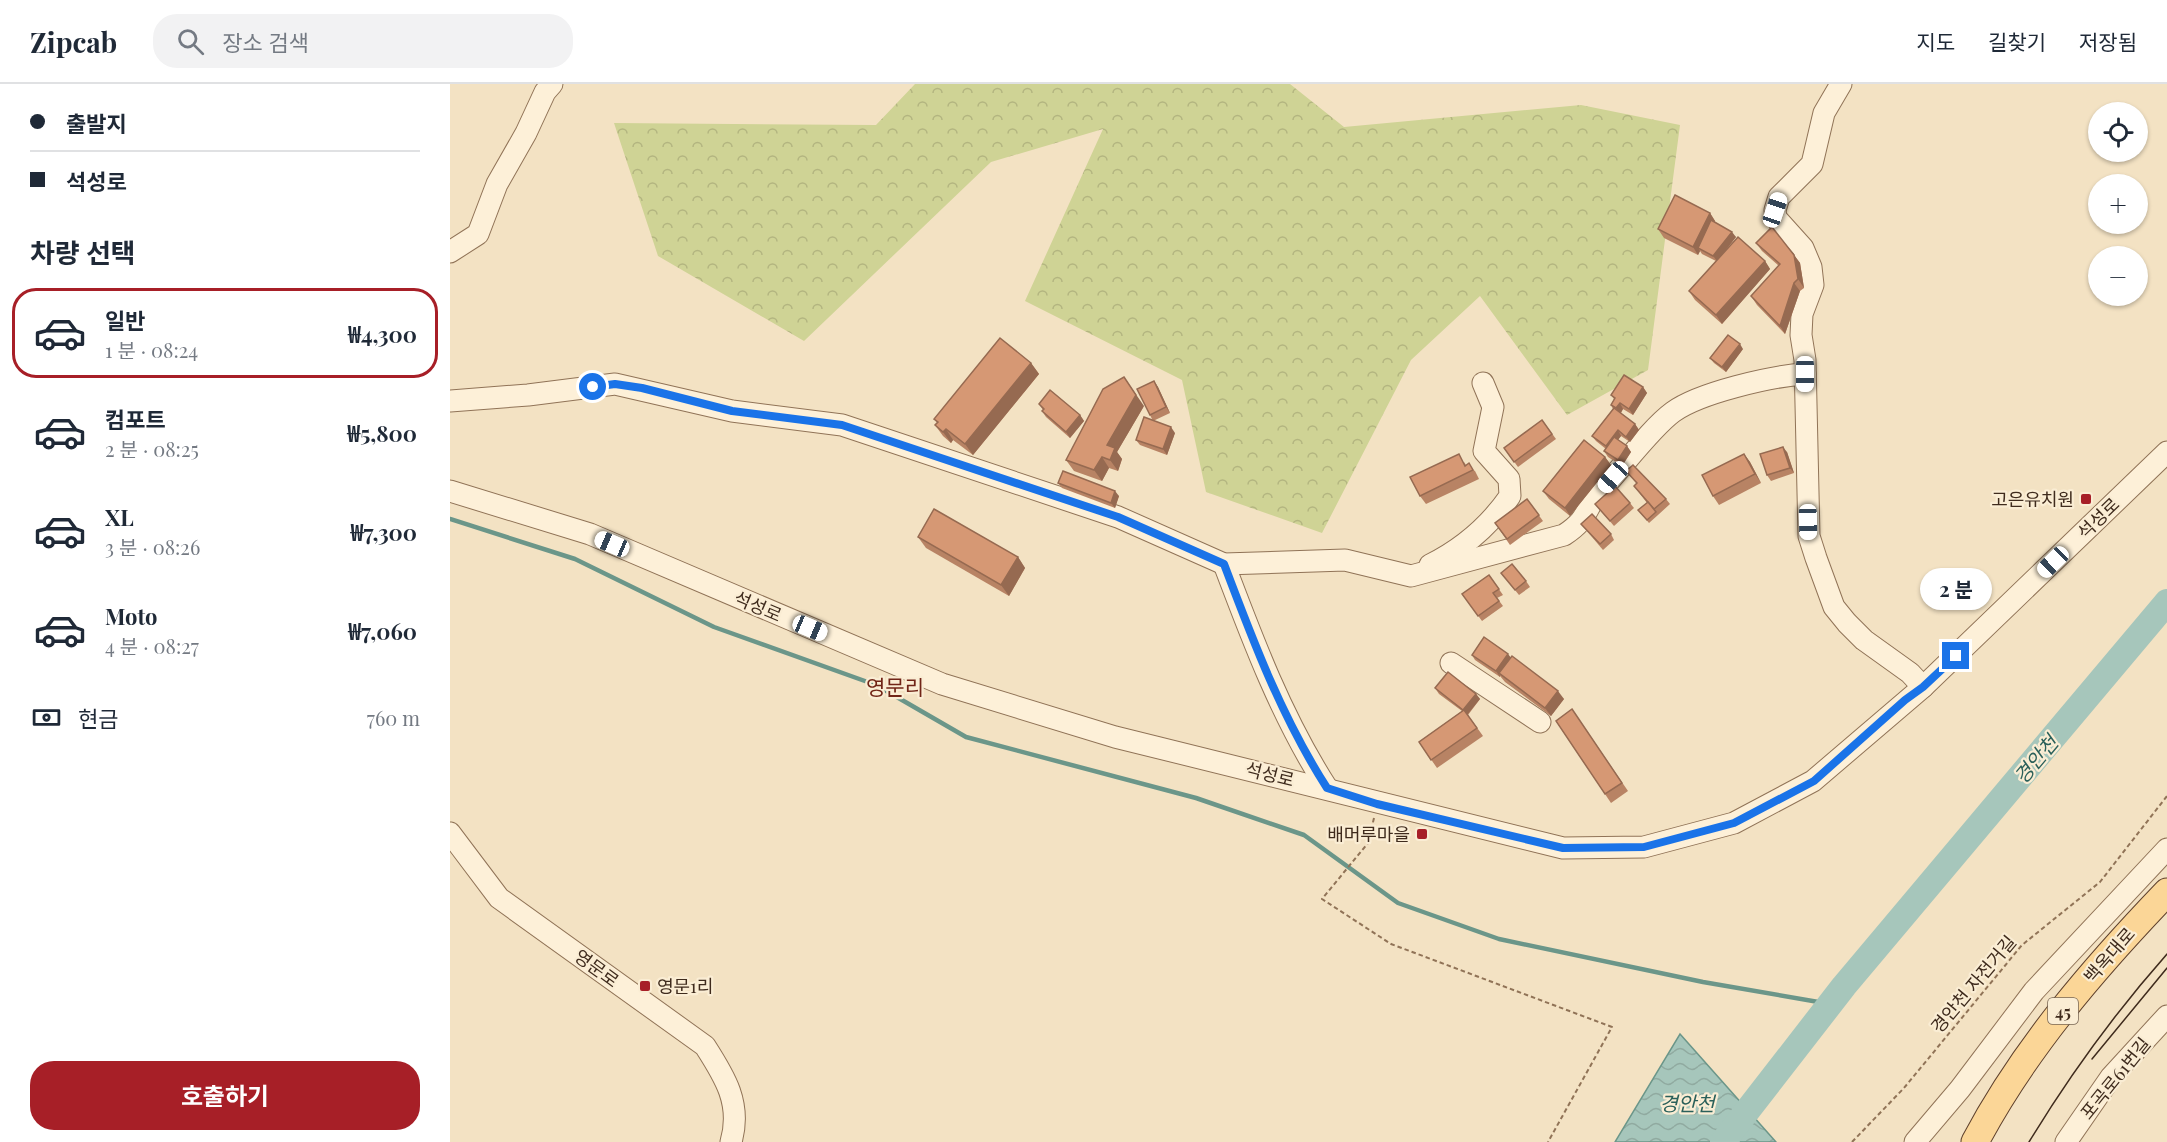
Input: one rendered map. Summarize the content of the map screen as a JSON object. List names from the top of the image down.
{
  "streets": {
    "main road": ["백옥대로", "45"],
    "street": ["석성로", "영문로", "포곡로61번길"],
    "path": ["경안천 자전거길"]
  },
  "districts": ["영문리"],
  "water": ["경안천"],
  "places": {
    "transit": ["고은유치원", "배머루마을", "영문1리"]
  },
  "page": {
    "header": "Zipcab",
    "search": "장소 검색",
    "nav": ["지도", "길찾기", "저장됨"],
    "banner": ["출발지", "석성로"],
    "map_buttons": ["+", "−"],
    "heading": "차량 선택",
    "list": [
      {
        "name": "일반",
        "note": "1 분 · 08:24",
        "value": "₩4,300"
      },
      {
        "name": "컴포트",
        "note": "2 분 · 08:25",
        "value": "₩5,800"
      },
      {
        "name": "XL",
        "note": "3 분 · 08:26",
        "value": "₩7,300"
      },
      {
        "name": "Moto",
        "note": "4 분 · 08:27",
        "value": "₩7,060"
      }
    ],
    "bubble": "2 분",
    "pay": ["현금", "760 m"],
    "buttons": "호출하기"
  }
}
